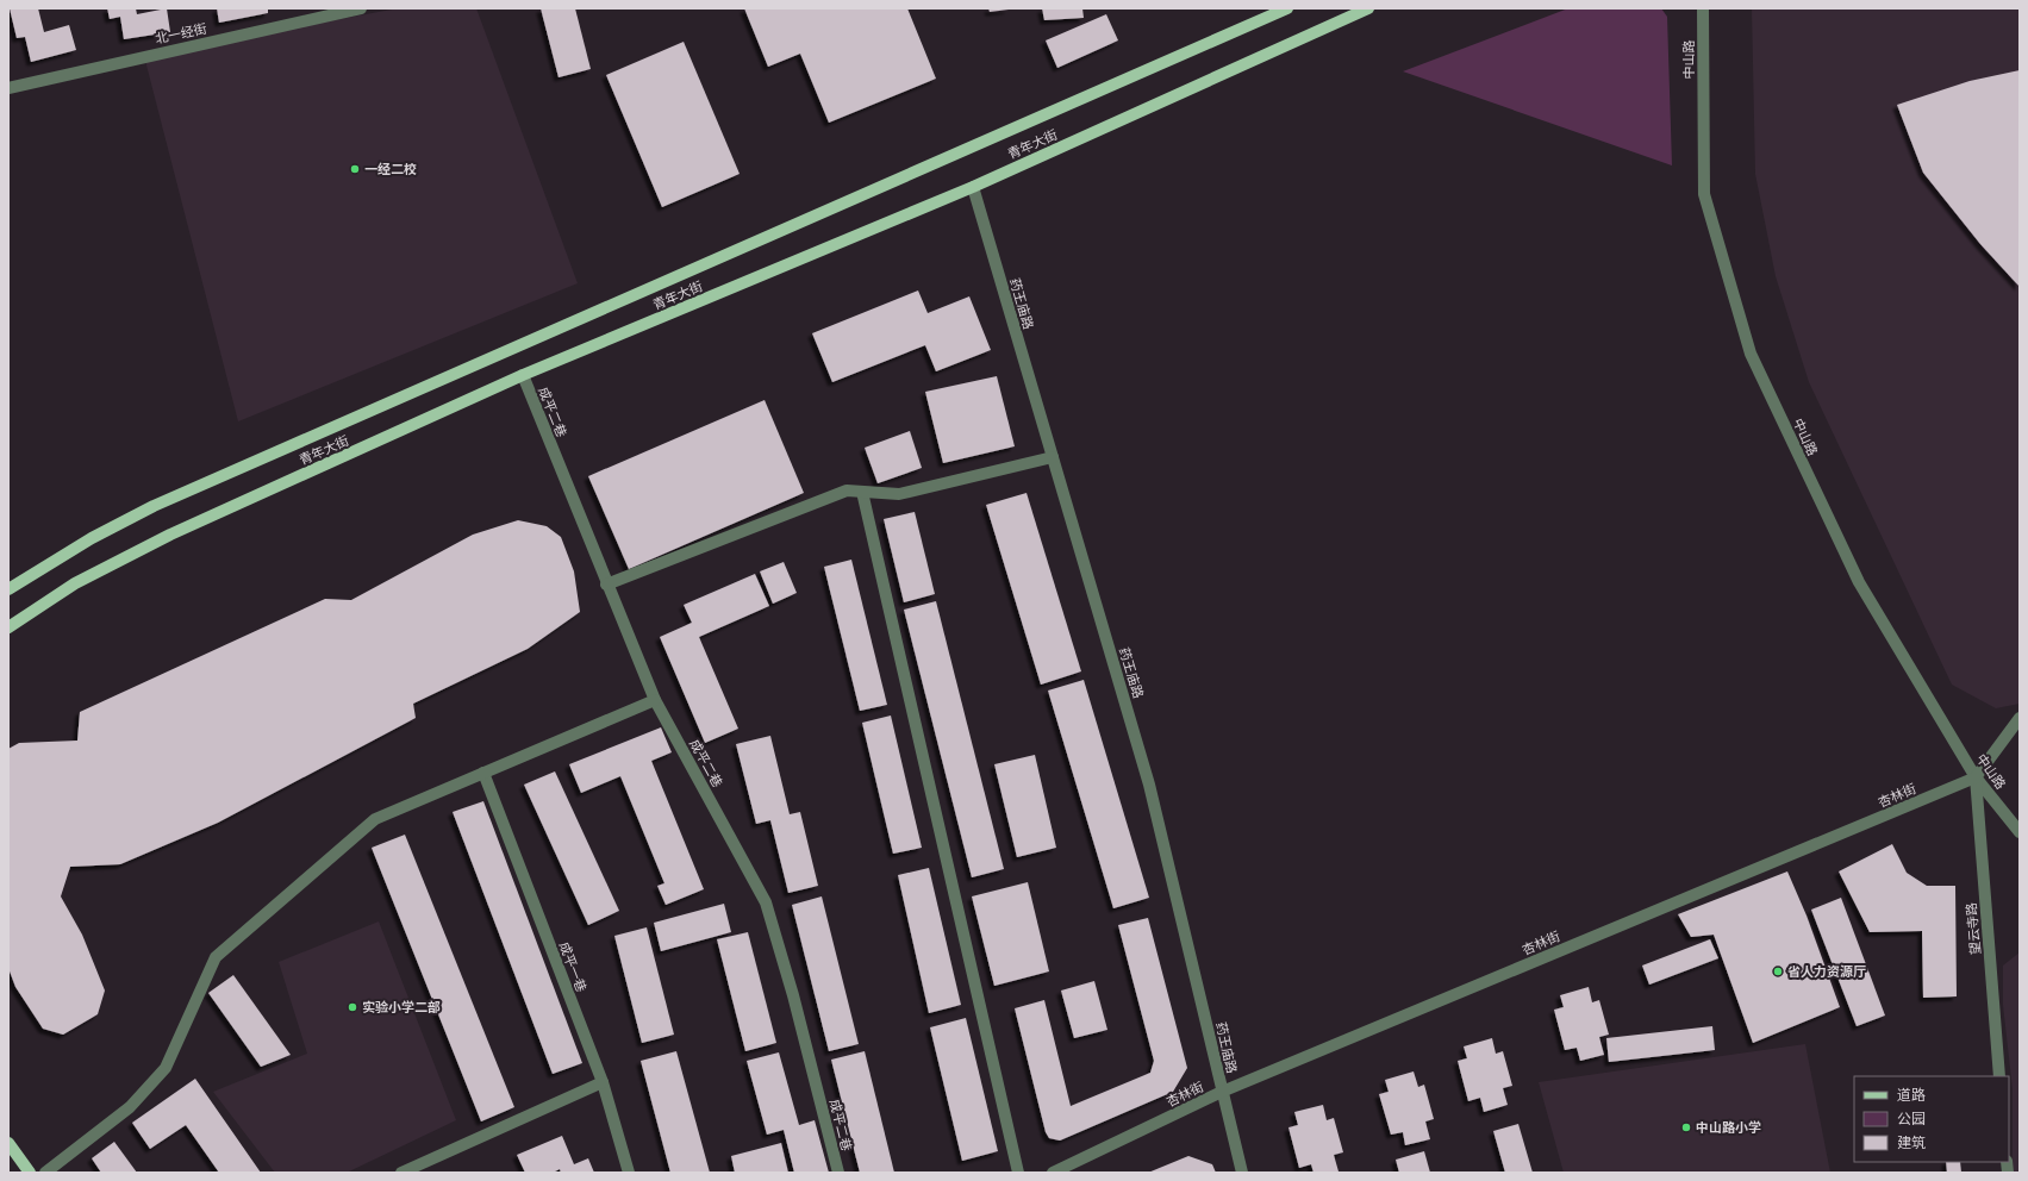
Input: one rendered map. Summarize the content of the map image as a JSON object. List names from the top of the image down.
{
  "streets": {
    "main road": ["青年大街"],
    "street": [
      "北一经街",
      "中山路",
      "药王庙路",
      "成平二巷",
      "杏林街",
      "望云寺路",
      "成平一巷"
    ]
  },
  "crossings": [
    ["中山路", "杏林街"],
    ["中山路", "望云寺路"],
    ["青年大街", "药王庙路"],
    ["青年大街", "成平二巷"],
    ["药王庙路", "杏林街"],
    ["杏林街", "望云寺路"]
  ],
  "places": [
    "一经二校",
    "省人力资源厅",
    "实验小学二部",
    "中山路小学"
  ],
  "legend": ["道路", "公园", "建筑"]
}
